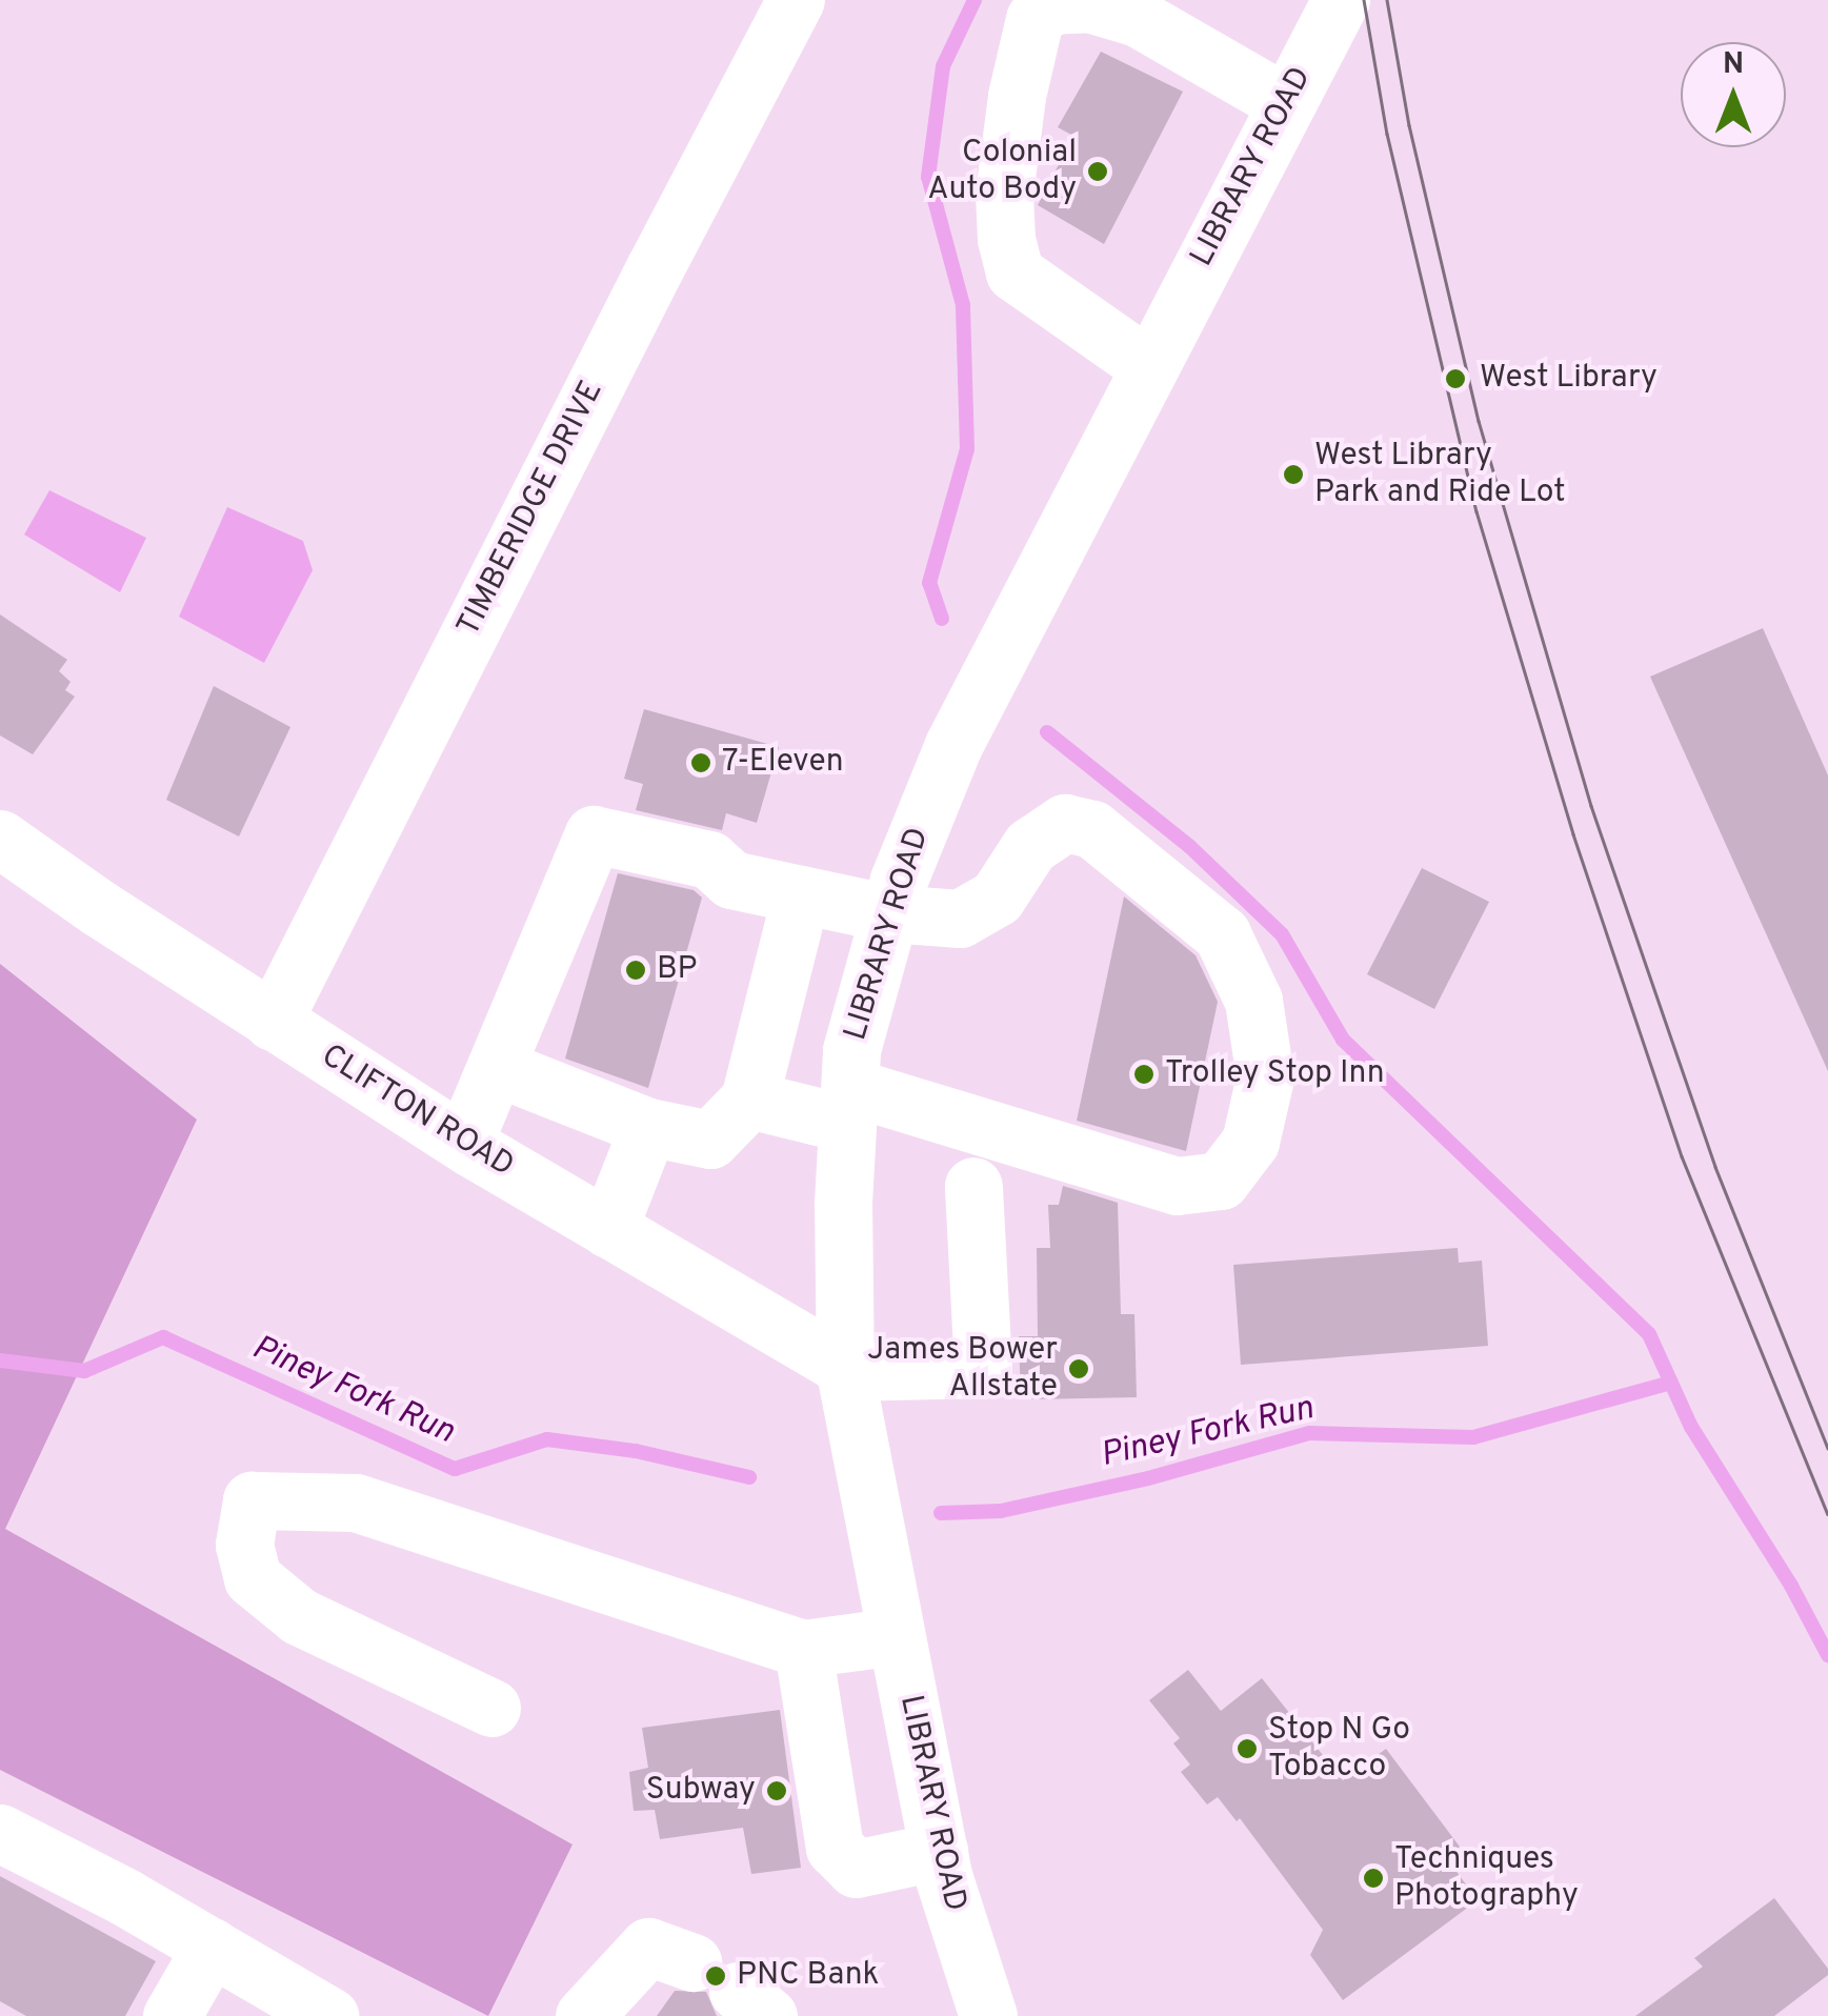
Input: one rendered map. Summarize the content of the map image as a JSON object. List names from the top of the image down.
{
  "streets": {
    "main road": ["LIBRARY ROAD", "TIMBERIDGE DRIVE", "CLIFTON ROAD"]
  },
  "crossings": [
    ["LIBRARY ROAD", "CLIFTON ROAD"],
    ["TIMBERIDGE DRIVE", "CLIFTON ROAD"]
  ],
  "water": ["Piney Fork Run"],
  "places": [
    "Colonial Auto Body",
    "West Library",
    "West Library Park and Ride Lot",
    "7-Eleven",
    "BP",
    "Trolley Stop Inn",
    "James Bower Allstate",
    "Stop N Go Tobacco",
    "Subway",
    "Techniques Photography",
    "PNC Bank"
  ],
  "north": "top"
}
